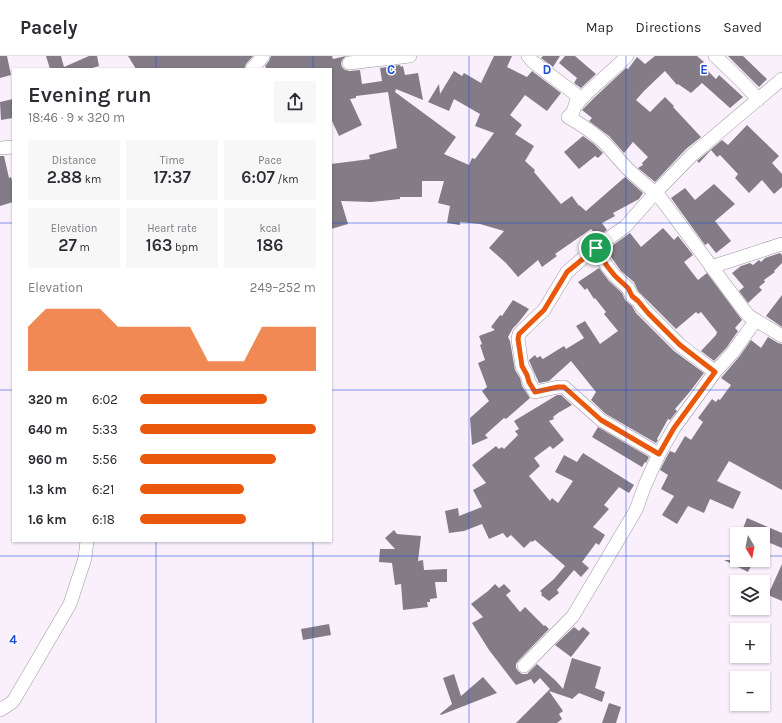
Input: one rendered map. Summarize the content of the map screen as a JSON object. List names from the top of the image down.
{
  "north": "bottom",
  "page": {
    "header": "Pacely",
    "nav": ["Map", "Directions", "Saved"],
    "heading": ["Evening run", "18:46 · 9 × 320 m"],
    "stats": [
      ["Distance", "2.88 km"],
      ["Time", "17:37"],
      ["Pace", "6:07 /km"],
      ["Elevation", "27 m"],
      ["Heart rate", "163 bpm"],
      ["kcal", "186"]
    ],
    "chart": ["Elevation", "249–252 m"],
    "list": [
      {
        "name": "320 m",
        "note": "6:02"
      },
      {
        "name": "640 m",
        "note": "5:33"
      },
      {
        "name": "960 m",
        "note": "5:56"
      },
      {
        "name": "1.3 km",
        "note": "6:21"
      },
      {
        "name": "1.6 km",
        "note": "6:18"
      }
    ],
    "map_buttons": ["+", "−"]
  },
  "grid": {
    "columns": ["C", "D", "E"],
    "rows": ["4"]
  }
}
